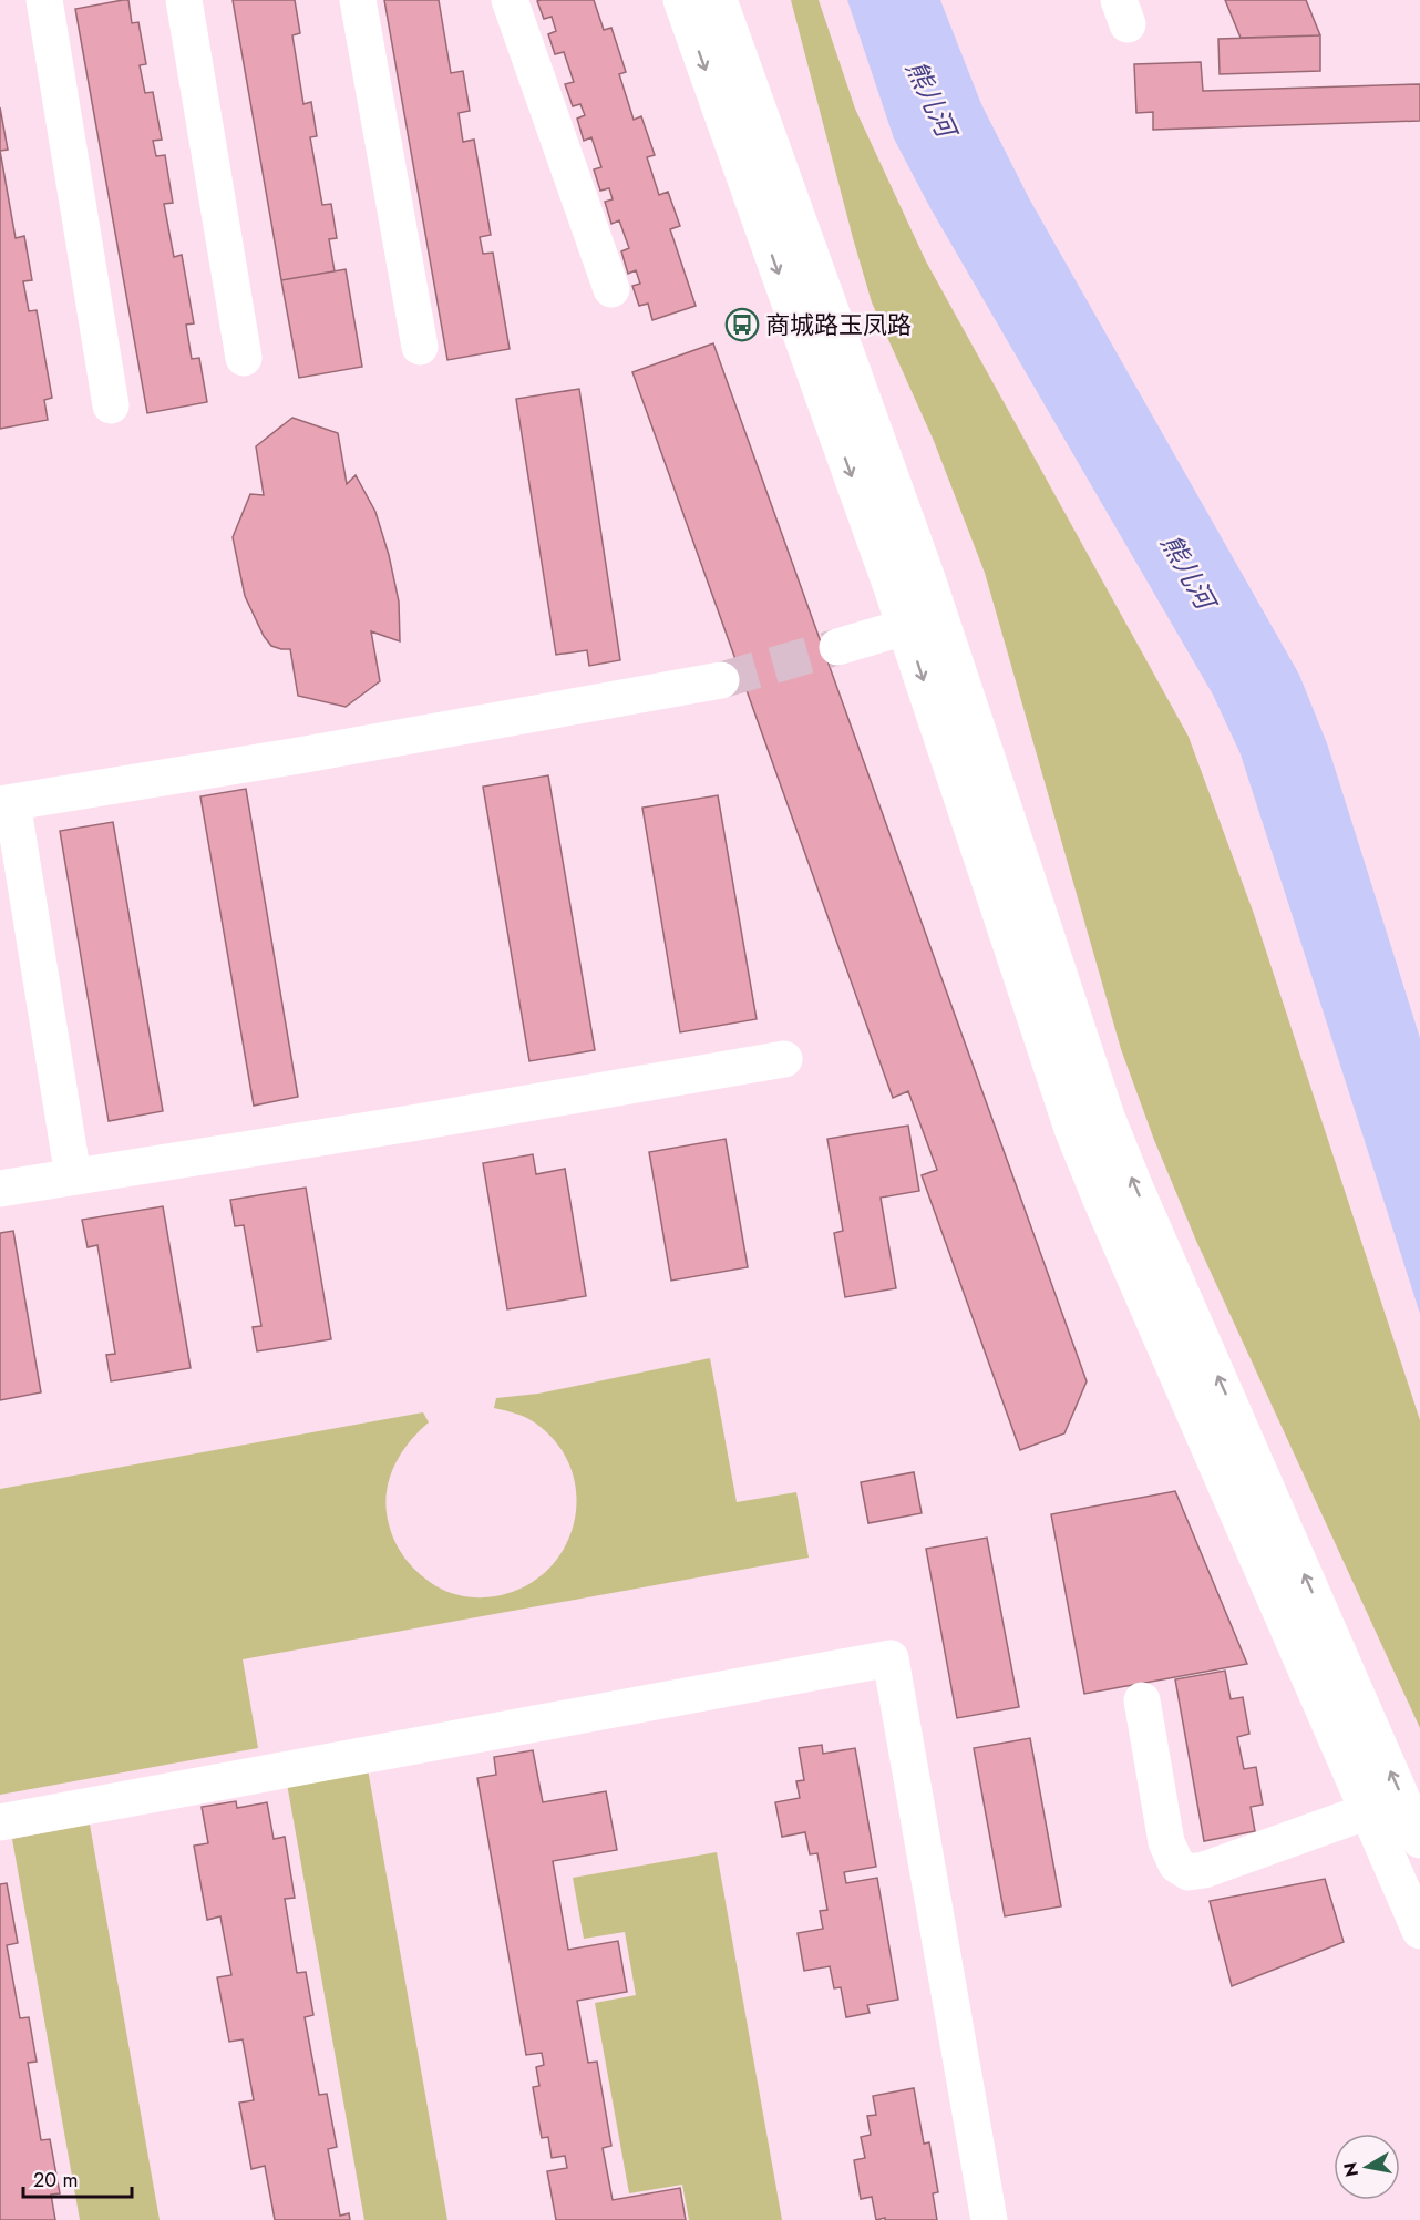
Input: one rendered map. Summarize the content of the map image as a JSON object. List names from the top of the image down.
{
  "water": ["熊儿河"],
  "places": {
    "bus stop": ["商城路玉凤路"]
  },
  "scale_bar": "20 m",
  "north": "left"
}
